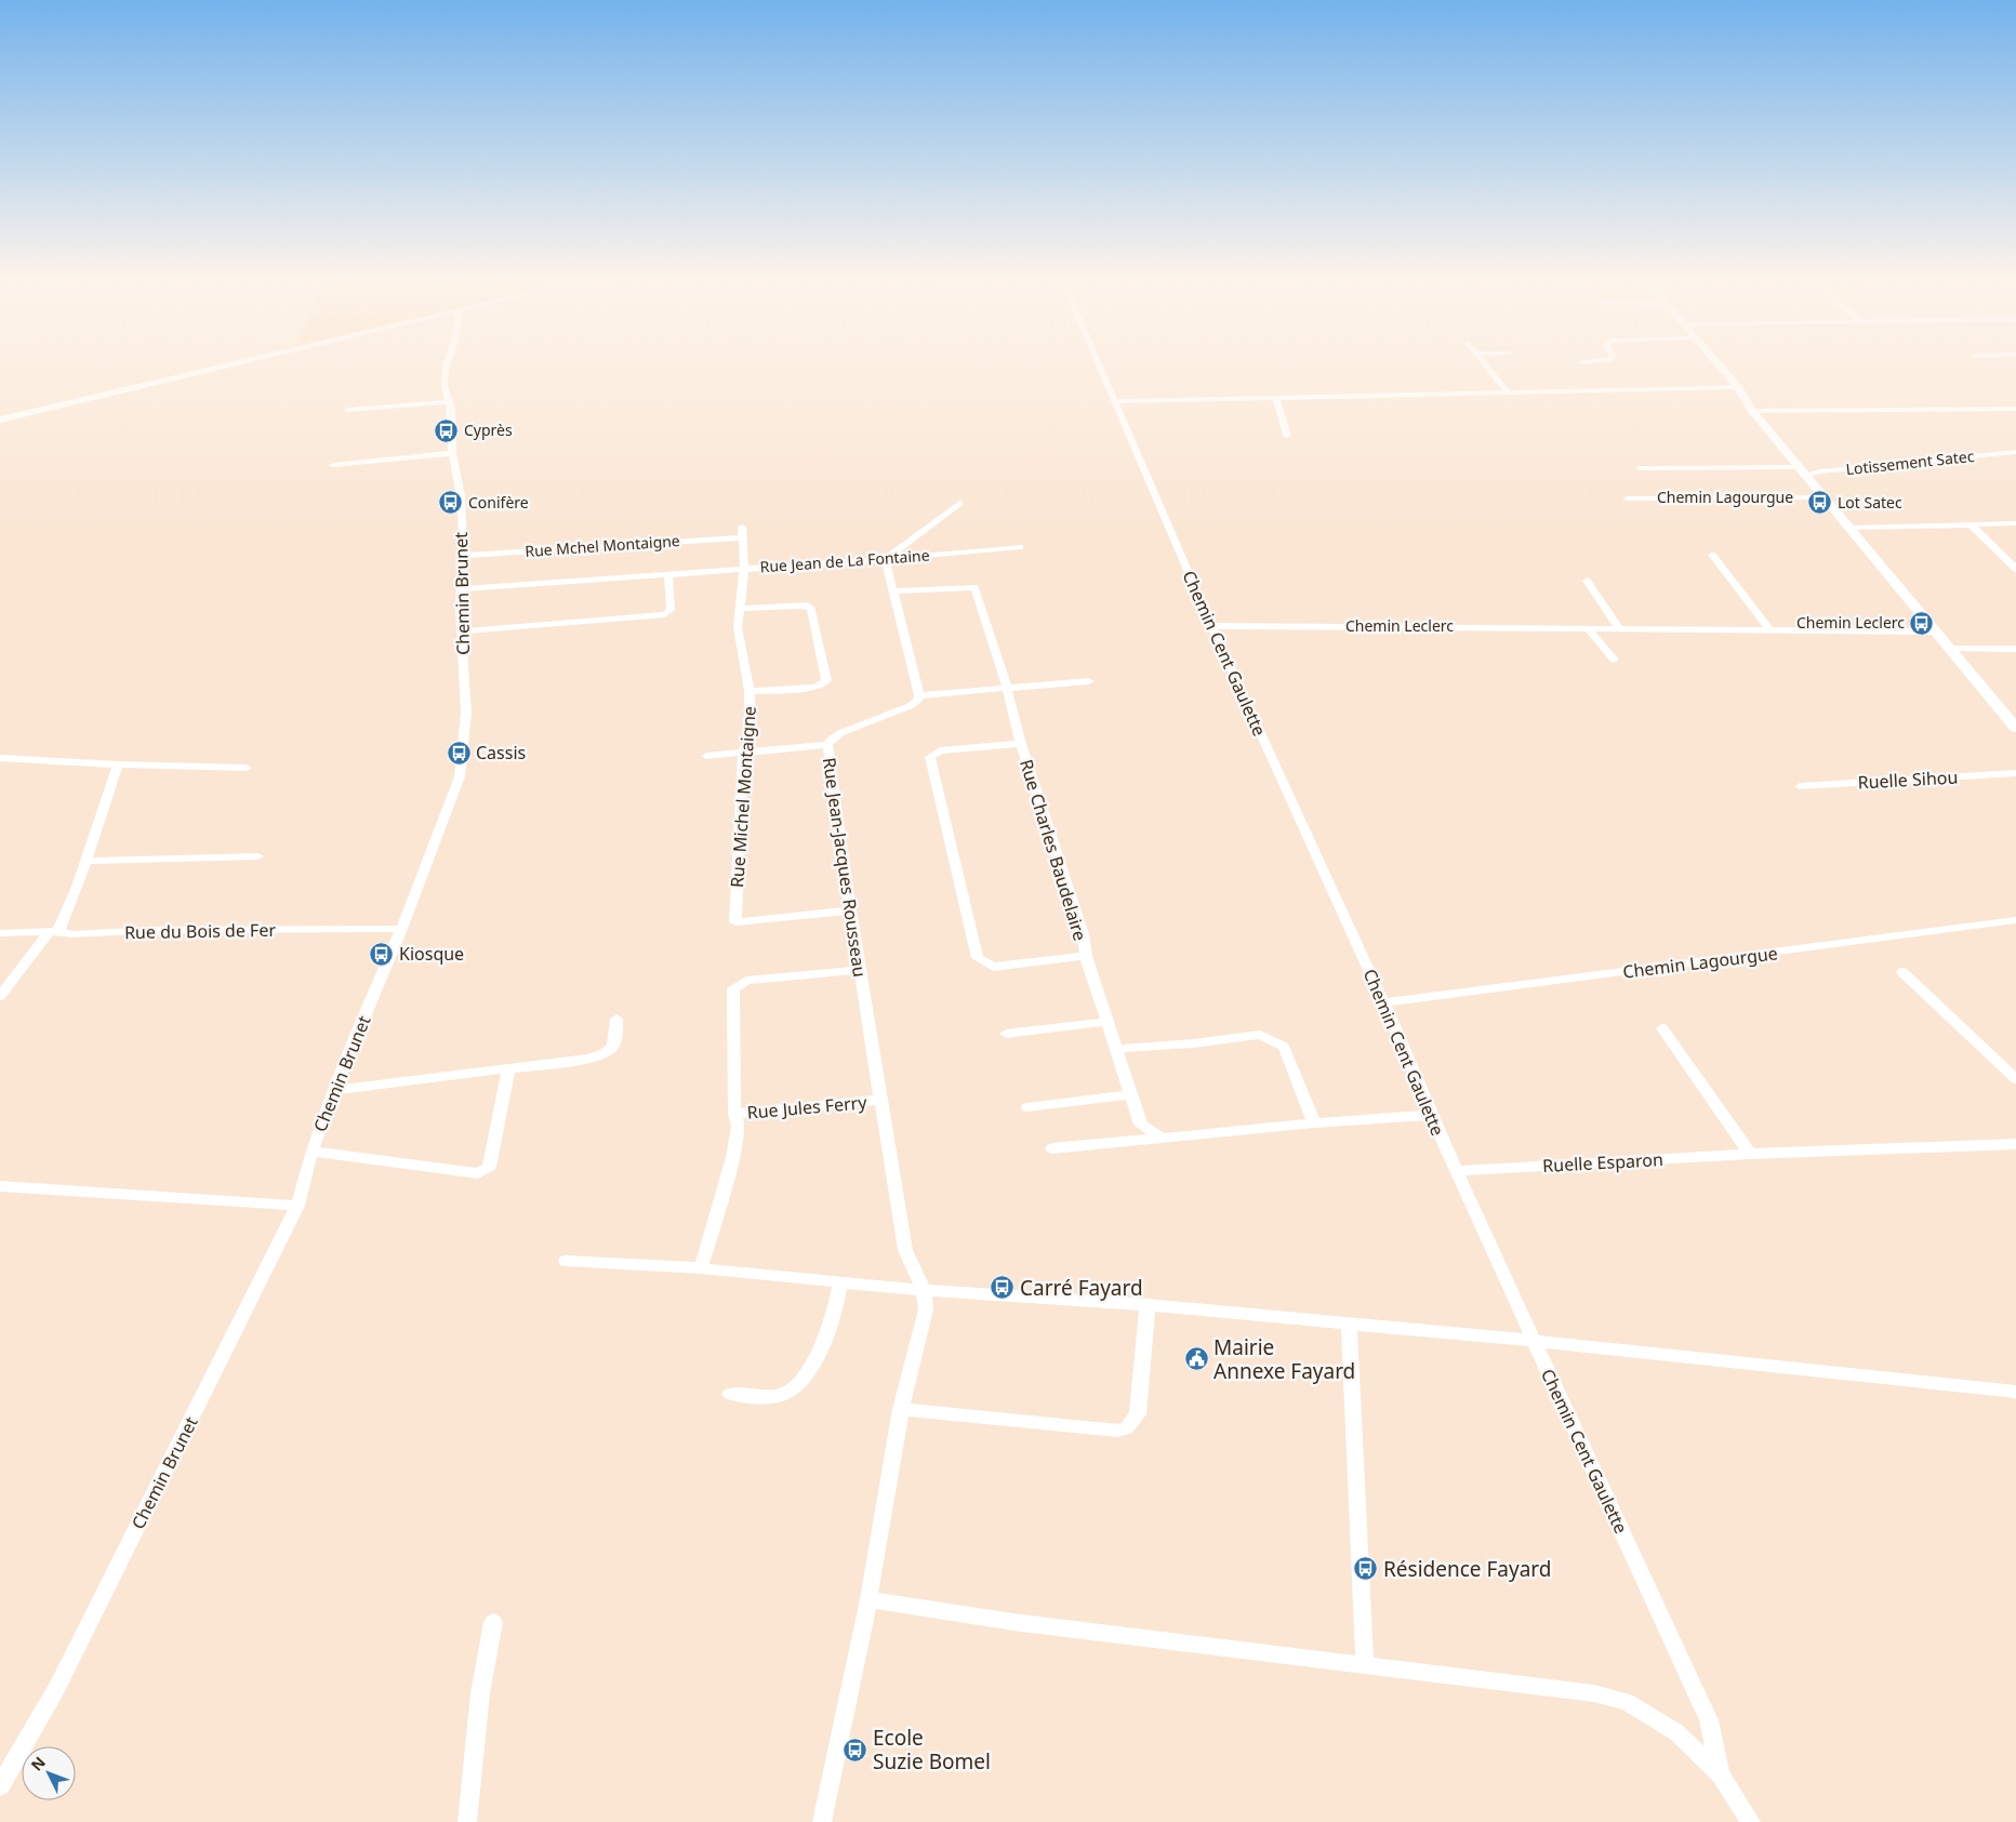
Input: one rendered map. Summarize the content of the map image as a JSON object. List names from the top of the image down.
{
  "streets": {
    "street": [
      "Lotissement Satec",
      "Chemin Lagourgue",
      "Rue Mchel Montaigne",
      "Rue Jean de La Fontaine",
      "Chemin Brunet",
      "Chemin Leclerc",
      "Chemin Cent Gaulette",
      "Ruelle Sihou",
      "Rue Michel Montaigne",
      "Rue Charles Baudelaire",
      "Rue Jean-Jacques Rousseau",
      "Rue du Bois de Fer",
      "Rue Jules Ferry",
      "Ruelle Esparon"
    ]
  },
  "crossings": [
    ["Lotissement Satec", "Chemin Lagourgue"],
    ["Chemin Lagourgue", "Chemin Leclerc"],
    ["Chemin Lagourgue", "Chemin Cent Gaulette"],
    ["Rue Mchel Montaigne", "Chemin Brunet"],
    ["Rue Mchel Montaigne", "Rue Michel Montaigne"],
    ["Rue Jean de La Fontaine", "Chemin Brunet"],
    ["Rue Jean de La Fontaine", "Rue Michel Montaigne"],
    ["Chemin Brunet", "Rue du Bois de Fer"],
    ["Chemin Leclerc", "Chemin Cent Gaulette"],
    ["Chemin Cent Gaulette", "Ruelle Esparon"],
    ["Rue Michel Montaigne", "Rue Jean-Jacques Rousseau"],
    ["Rue Jean-Jacques Rousseau", "Rue Jules Ferry"]
  ],
  "places": {
    "bus stop": [
      "Cyprès",
      "Conifère",
      "Lot Satec",
      "Chemin Leclerc",
      "Cassis",
      "Kiosque",
      "Carré Fayard",
      "Résidence Fayard",
      "Ecole Suzie Bomel"
    ],
    "public building": ["Mairie Annexe Fayard"]
  },
  "north": "top left"
}
